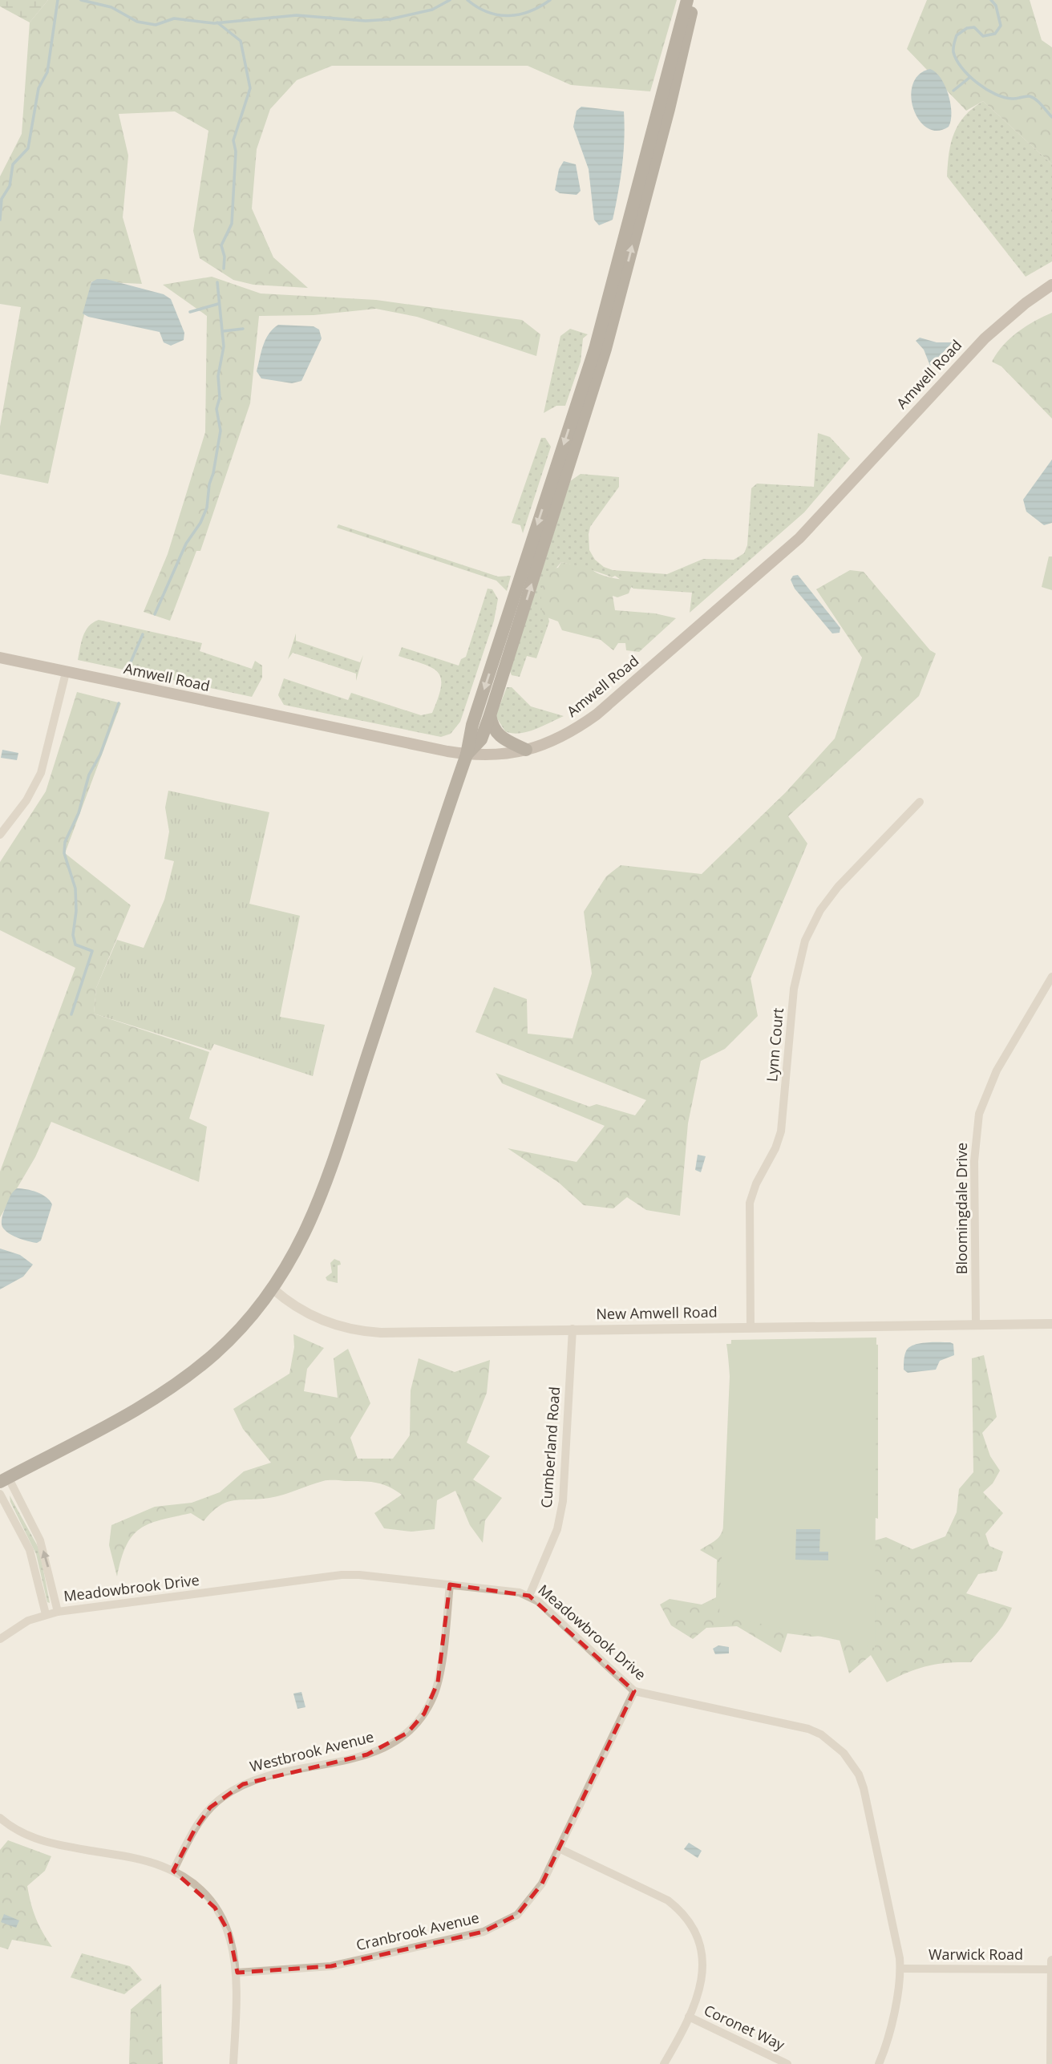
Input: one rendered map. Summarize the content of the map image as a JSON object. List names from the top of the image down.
{
  "streets": {
    "main road": ["Amwell Road"],
    "street": [
      "Lynn Court",
      "Bloomingdale Drive",
      "New Amwell Road",
      "Cumberland Road",
      "Meadowbrook Drive",
      "Westbrook Avenue",
      "Cranbrook Avenue",
      "Warwick Road",
      "Coronet Way"
    ]
  },
  "crossings": [
    ["Lynn Court", "New Amwell Road"],
    ["Bloomingdale Drive", "New Amwell Road"],
    ["New Amwell Road", "Cumberland Road"],
    ["Cumberland Road", "Meadowbrook Drive"],
    ["Meadowbrook Drive", "Westbrook Avenue"],
    ["Meadowbrook Drive", "Cranbrook Avenue"],
    ["Meadowbrook Drive", "Warwick Road"]
  ]
}
